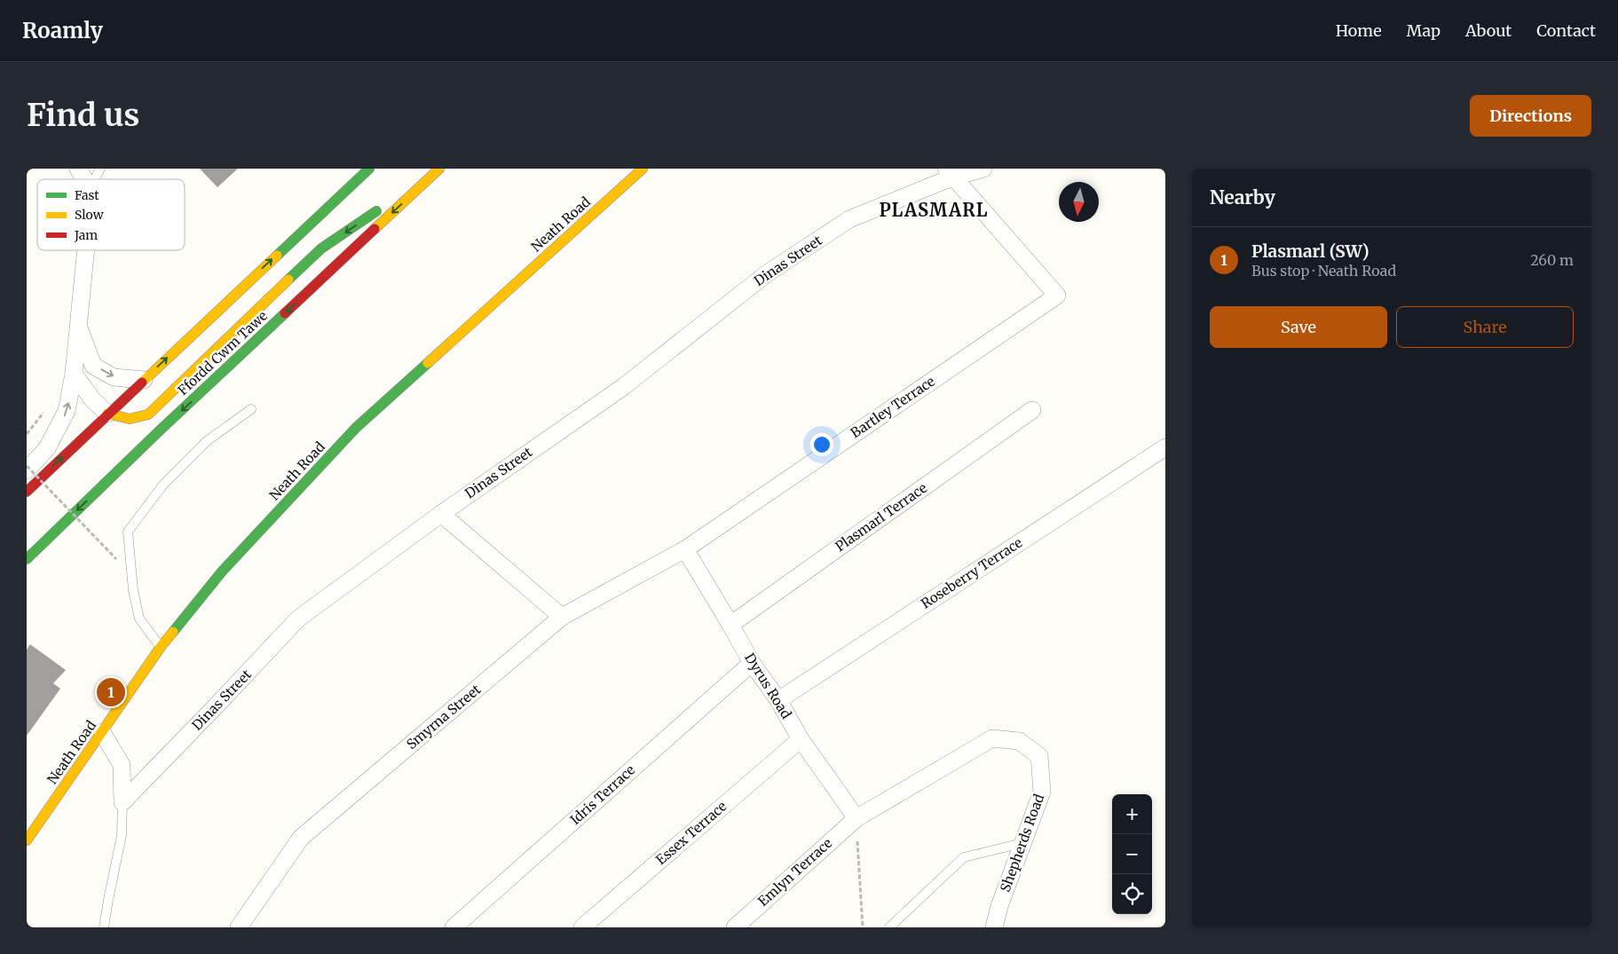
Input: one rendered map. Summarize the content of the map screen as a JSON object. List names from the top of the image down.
{
  "streets": {
    "main road": ["Neath Road", "Ffordd Cwm Tawe"],
    "street": [
      "Dinas Street",
      "Bartley Terrace",
      "Plasmarl Terrace",
      "Roseberry Terrace",
      "Dyrus Road",
      "Smyrna Street",
      "Idris Terrace",
      "Essex Terrace",
      "Shepherds Road",
      "Emlyn Terrace"
    ]
  },
  "crossings": [
    ["Dinas Street", "Bartley Terrace"],
    ["Bartley Terrace", "Dyrus Road"],
    ["Bartley Terrace", "Smyrna Street"],
    ["Plasmarl Terrace", "Dyrus Road"],
    ["Roseberry Terrace", "Dyrus Road"],
    ["Dyrus Road", "Smyrna Street"],
    ["Dyrus Road", "Idris Terrace"],
    ["Dyrus Road", "Essex Terrace"],
    ["Dyrus Road", "Emlyn Terrace"],
    ["Shepherds Road", "Emlyn Terrace"]
  ],
  "districts": ["PLASMARL"],
  "legend": ["Fast", "Slow", "Jam"],
  "north": "bottom",
  "page": {
    "header": "Roamly",
    "nav": [
      "Home",
      "Map",
      "About",
      "Contact"
    ],
    "buttons": [
      "Directions",
      ["Save", "Share"]
    ],
    "title": "Find us",
    "heading": "Nearby",
    "list": [
      {
        "mark": "1",
        "name": "Plasmarl (SW)",
        "note": "Bus stop · Neath Road",
        "value": "260 m"
      }
    ],
    "pins": "1",
    "map_buttons": ["+", "−"]
  }
}
